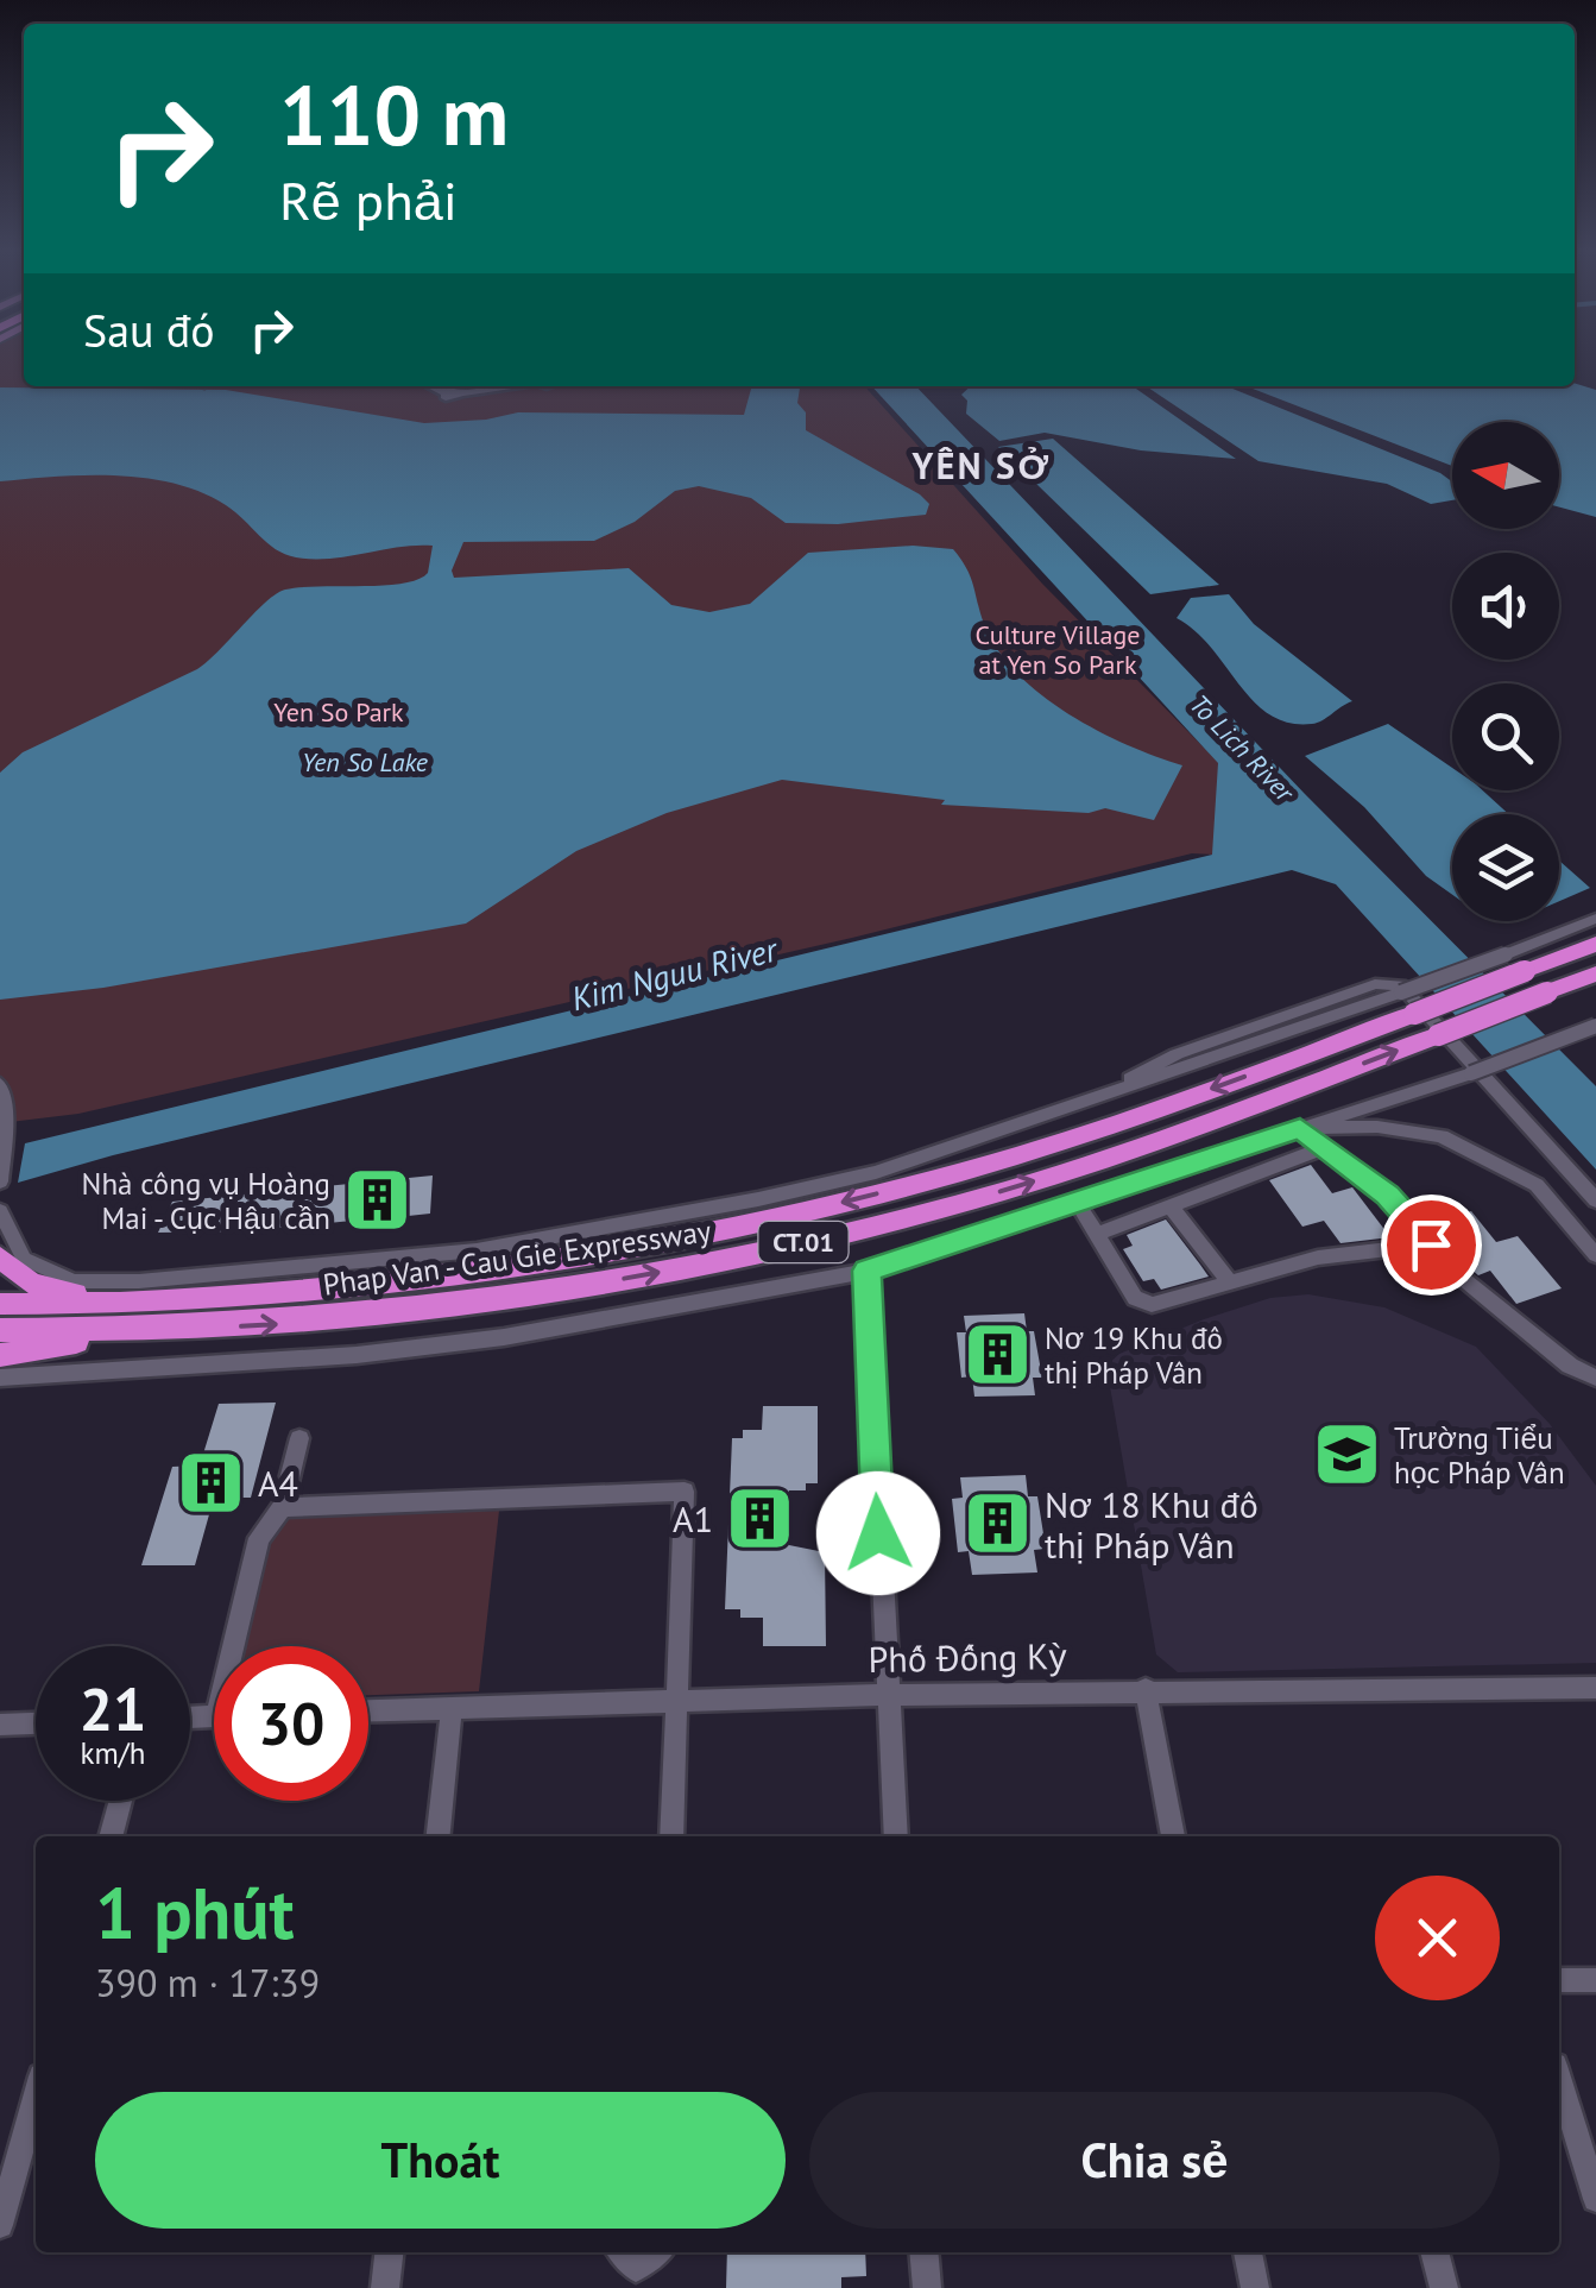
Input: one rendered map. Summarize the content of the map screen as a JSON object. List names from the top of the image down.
{
  "streets": {
    "highway": ["CT.01", "Phap Van - Cau Gie Expressway"],
    "street": ["Phố Đống Kỳ"]
  },
  "crossings": [
    ["CT.01", "Phap Van - Cau Gie Expressway"]
  ],
  "districts": ["YÊN SỞ"],
  "water": ["To Lich River", "Yen So Lake", "Kim Nguu River"],
  "parks": ["Culture Village at Yen So Park", "Yen So Park"],
  "places": {
    "building": [
      "Nhà công vụ Hoàng Mai - Cục Hậu cần",
      "Nơ 19 Khu đô thị Pháp Vân",
      "A4",
      "A1",
      "Nơ 18 Khu đô thị Pháp Vân"
    ],
    "school or university": ["Trường Tiểu học Pháp Vân"]
  },
  "north": "left",
  "page": {
    "turn": ["110 m", "Rẽ phải"],
    "then": "Sau đó",
    "speed": "21 km/h",
    "limit": "30",
    "heading": ["1 phút", "390 m · 17:39"],
    "buttons": ["Thoát", "Chia sẻ"]
  }
}
